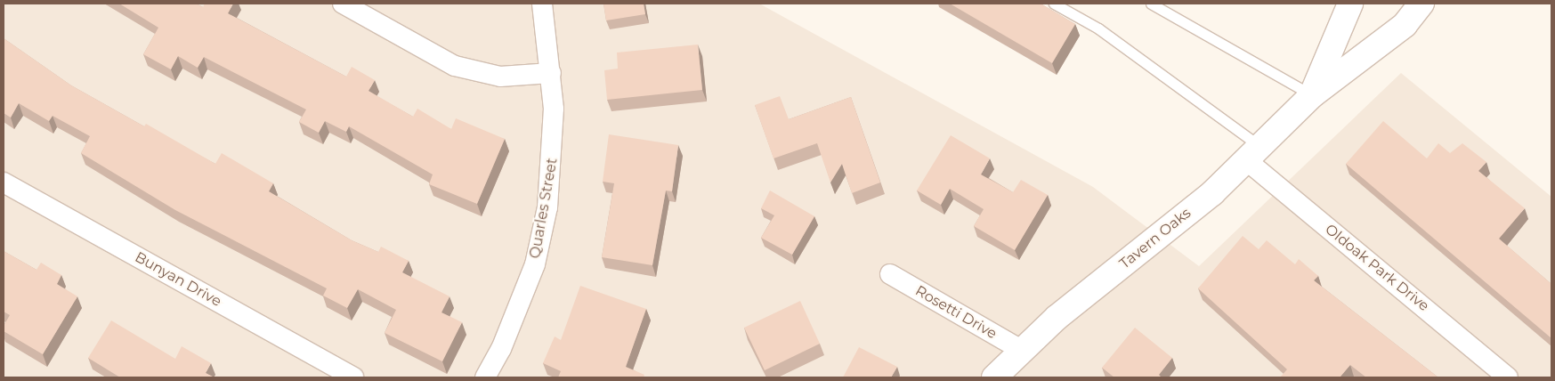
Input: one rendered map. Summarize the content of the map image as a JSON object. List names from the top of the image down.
{
  "streets": {
    "street": [
      "Quarles Street",
      "Tavern Oaks",
      "Oldoak Park Drive",
      "Bunyan Drive",
      "Rosetti Drive"
    ]
  },
  "crossings": [
    ["Tavern Oaks", "Oldoak Park Drive"],
    ["Tavern Oaks", "Rosetti Drive"]
  ]
}
